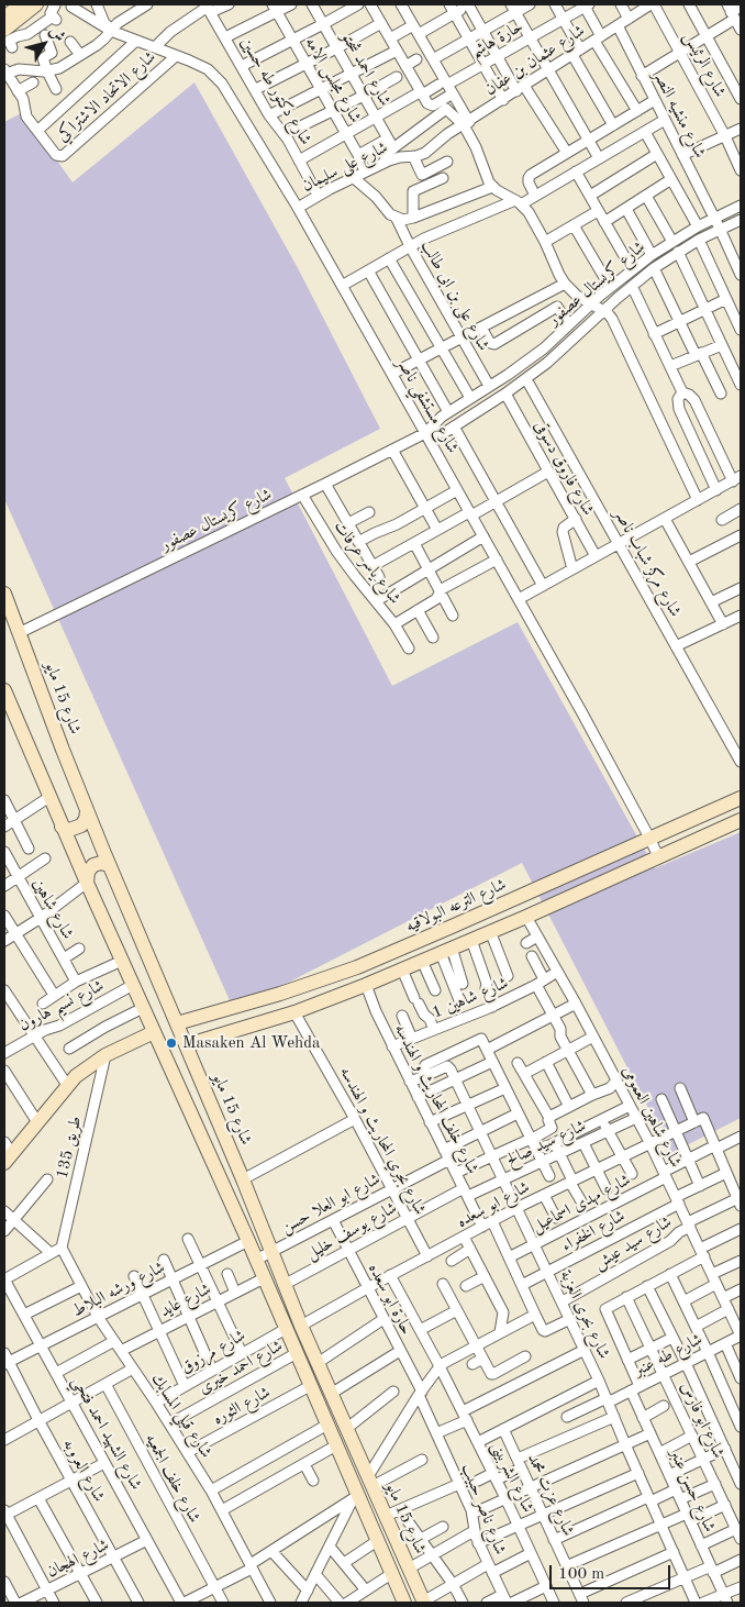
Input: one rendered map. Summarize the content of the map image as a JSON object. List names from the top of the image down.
{
  "streets": {
    "main road": ["شارع 15 مايو", "شارع الترعه البولاقيه"],
    "street": [
      "حارة هاشم",
      "شارع عثمان بن عفان",
      "شارع الرئيس",
      "شارع احمد شحتو",
      "شارع مجلس الامه",
      "شارع دكتور طه حسين",
      "شارع الاتحاد الاشتراكي",
      "شارع منشيه النصر",
      "شارع على سليمان",
      "شارع كريستال عصفور",
      "شارع على بن ابى طالب",
      "شارع مستشفي ناصر",
      "شارع فاروق دسوقى",
      "شارع ياسر عرفات",
      "شارع مركز شباب ناصر",
      "شارع شاهين",
      "شارع شاهين 1",
      "شارع نسيم هارون",
      "شارع خلف المحاريث و الهندسه",
      "شارع شاهين العمومى",
      "شارع بحري المحاريث و الهندسه",
      "شارع سيد صالح",
      "طريق 135",
      "شارع ابو العلا حسن",
      "شارع مهدى اسماعيل",
      "شارع ابو سعده",
      "شارع يوسف خليل",
      "شارع الخفراء",
      "شارع سيد عيش",
      "شارع ورشه البلاط",
      "حارة ابو سعده",
      "شارع عايد",
      "شارع بحرى العزبة",
      "شارع مرزوق",
      "شارع طه عنبر",
      "شارع احمد خيرى",
      "شارع الثوره",
      "شارع قبلي المسابك",
      "شارع ابو فارس",
      "شارع الشهيد احمد فتحي",
      "شارع العروبه",
      "شارع الشربينى",
      "شارع خلف الجمعيه",
      "شارع حسن عنبر",
      "شارع عزت محمد",
      "شارع ناصر حبيب",
      "شارع الهجان"
    ]
  },
  "crossings": [
    ["شارع عثمان بن عفان", "شارع الرئيس"],
    ["شارع عثمان بن عفان", "شارع منشيه النصر"],
    ["شارع عثمان بن عفان", "شارع على سليمان"],
    ["شارع مجلس الامه", "شارع على سليمان"],
    ["شارع دكتور طه حسين", "شارع على سليمان"],
    ["شارع الاتحاد الاشتراكي", "شارع مستشفي ناصر"],
    ["شارع منشيه النصر", "شارع كريستال عصفور"],
    ["شارع على سليمان", "شارع مستشفي ناصر"],
    ["شارع كريستال عصفور", "شارع على بن ابى طالب"],
    ["شارع كريستال عصفور", "شارع مستشفي ناصر"],
    ["شارع كريستال عصفور", "شارع فاروق دسوقى"],
    ["شارع كريستال عصفور", "شارع ياسر عرفات"],
    ["شارع كريستال عصفور", "شارع مركز شباب ناصر"],
    ["شارع كريستال عصفور", "شارع 15 مايو"],
    ["شارع مستشفي ناصر", "شارع الترعه البولاقيه"],
    ["شارع 15 مايو", "شارع الترعه البولاقيه"],
    ["شارع 15 مايو", "شارع ابو العلا حسن"],
    ["شارع 15 مايو", "شارع ابو سعده"],
    ["شارع 15 مايو", "شارع يوسف خليل"],
    ["شارع شاهين 1", "شارع خلف المحاريث و الهندسه"],
    ["شارع شاهين 1", "شارع شاهين العمومى"],
    ["شارع خلف المحاريث و الهندسه", "شارع سيد صالح"],
    ["شارع خلف المحاريث و الهندسه", "شارع ابو العلا حسن"],
    ["شارع خلف المحاريث و الهندسه", "شارع ابو سعده"],
    ["شارع خلف المحاريث و الهندسه", "شارع يوسف خليل"],
    ["شارع شاهين العمومى", "شارع سيد صالح"],
    ["شارع شاهين العمومى", "شارع مهدى اسماعيل"],
    ["شارع شاهين العمومى", "شارع ابو سعده"],
    ["شارع شاهين العمومى", "شارع الخفراء"],
    ["شارع شاهين العمومى", "شارع سيد عيش"],
    ["شارع شاهين العمومى", "شارع طه عنبر"],
    ["شارع بحري المحاريث و الهندسه", "شارع ابو العلا حسن"],
    ["شارع بحري المحاريث و الهندسه", "شارع ابو سعده"],
    ["شارع بحري المحاريث و الهندسه", "شارع يوسف خليل"],
    ["شارع سيد صالح", "شارع يوسف خليل"],
    ["شارع سيد صالح", "شارع بحرى العزبة"],
    ["طريق 135", "شارع قبلي المسابك"],
    ["شارع ابو العلا حسن", "حارة ابو سعده"],
    ["شارع مهدى اسماعيل", "شارع بحرى العزبة"],
    ["شارع ابو سعده", "حارة ابو سعده"],
    ["شارع ابو سعده", "شارع بحرى العزبة"],
    ["شارع ابو سعده", "شارع الشربينى"],
    ["شارع يوسف خليل", "حارة ابو سعده"],
    ["شارع الخفراء", "شارع بحرى العزبة"],
    ["شارع سيد عيش", "شارع بحرى العزبة"],
    ["شارع ورشه البلاط", "شارع قبلي المسابك"],
    ["شارع ورشه البلاط", "شارع الشهيد احمد فتحي"],
    ["شارع ورشه البلاط", "شارع العروبه"],
    ["حارة ابو سعده", "شارع ناصر حبيب"],
    ["شارع عايد", "شارع قبلي المسابك"],
    ["شارع بحرى العزبة", "شارع طه عنبر"],
    ["شارع مرزوق", "شارع قبلي المسابك"],
    ["شارع طه عنبر", "شارع ابو فارس"],
    ["شارع طه عنبر", "شارع حسن عنبر"],
    ["شارع احمد خيرى", "شارع قبلي المسابك"],
    ["شارع الثوره", "شارع قبلي المسابك"],
    ["شارع ابو فارس", "شارع حسن عنبر"],
    ["شارع الشهيد احمد فتحي", "شارع الهجان"],
    ["شارع العروبه", "شارع الهجان"]
  ],
  "places": ["Masaken Al Wehda"],
  "scale_bar": "100 m",
  "north": "top right"
}
